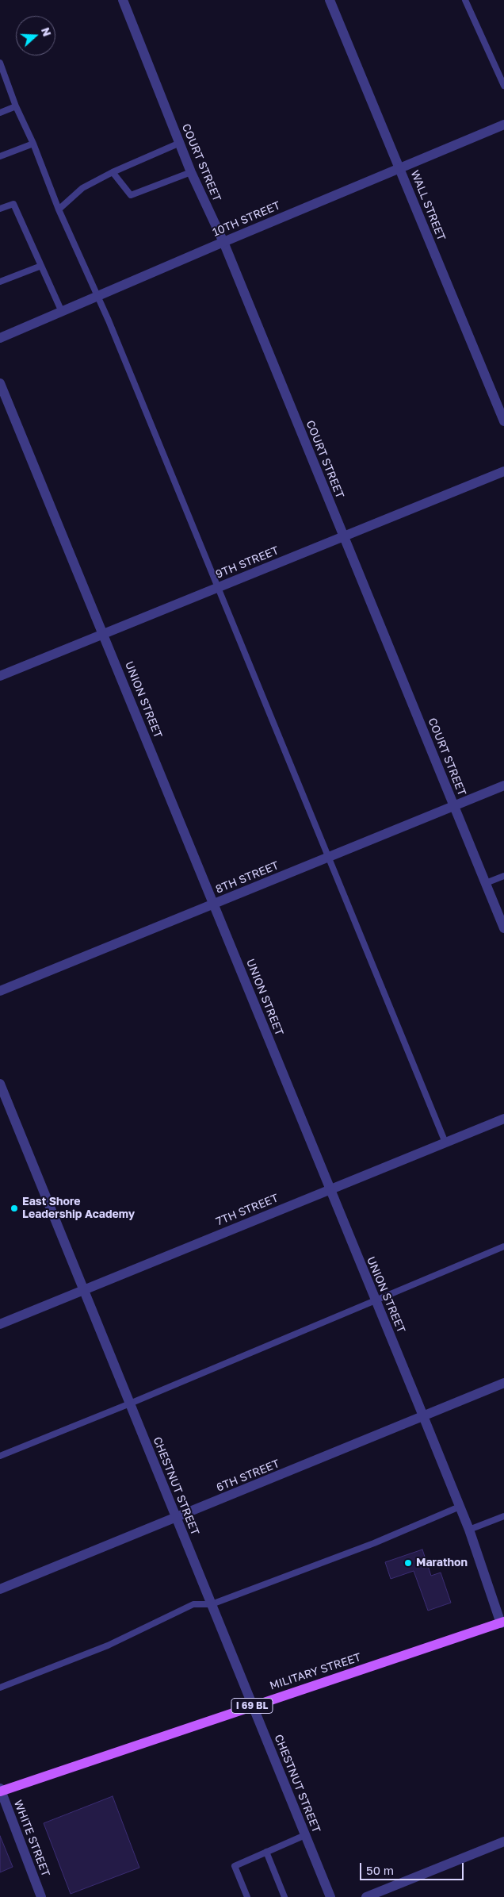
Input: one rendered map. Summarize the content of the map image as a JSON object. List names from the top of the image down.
{
  "streets": {
    "main road": ["MILITARY STREET", "I 69 BL"],
    "street": [
      "COURT STREET",
      "WALL STREET",
      "10TH STREET",
      "9TH STREET",
      "UNION STREET",
      "8TH STREET",
      "7TH STREET",
      "6TH STREET",
      "CHESTNUT STREET",
      "WHITE STREET"
    ]
  },
  "crossings": [
    ["COURT STREET", "10TH STREET"],
    ["COURT STREET", "9TH STREET"],
    ["COURT STREET", "8TH STREET"],
    ["WALL STREET", "10TH STREET"],
    ["9TH STREET", "UNION STREET"],
    ["UNION STREET", "8TH STREET"],
    ["UNION STREET", "7TH STREET"],
    ["UNION STREET", "6TH STREET"],
    ["UNION STREET", "MILITARY STREET"],
    ["7TH STREET", "CHESTNUT STREET"],
    ["6TH STREET", "CHESTNUT STREET"],
    ["CHESTNUT STREET", "MILITARY STREET"],
    ["MILITARY STREET", "WHITE STREET"]
  ],
  "places": ["East Shore Leadership Academy", "Marathon"],
  "scale_bar": "50 m",
  "north": "right"
}
